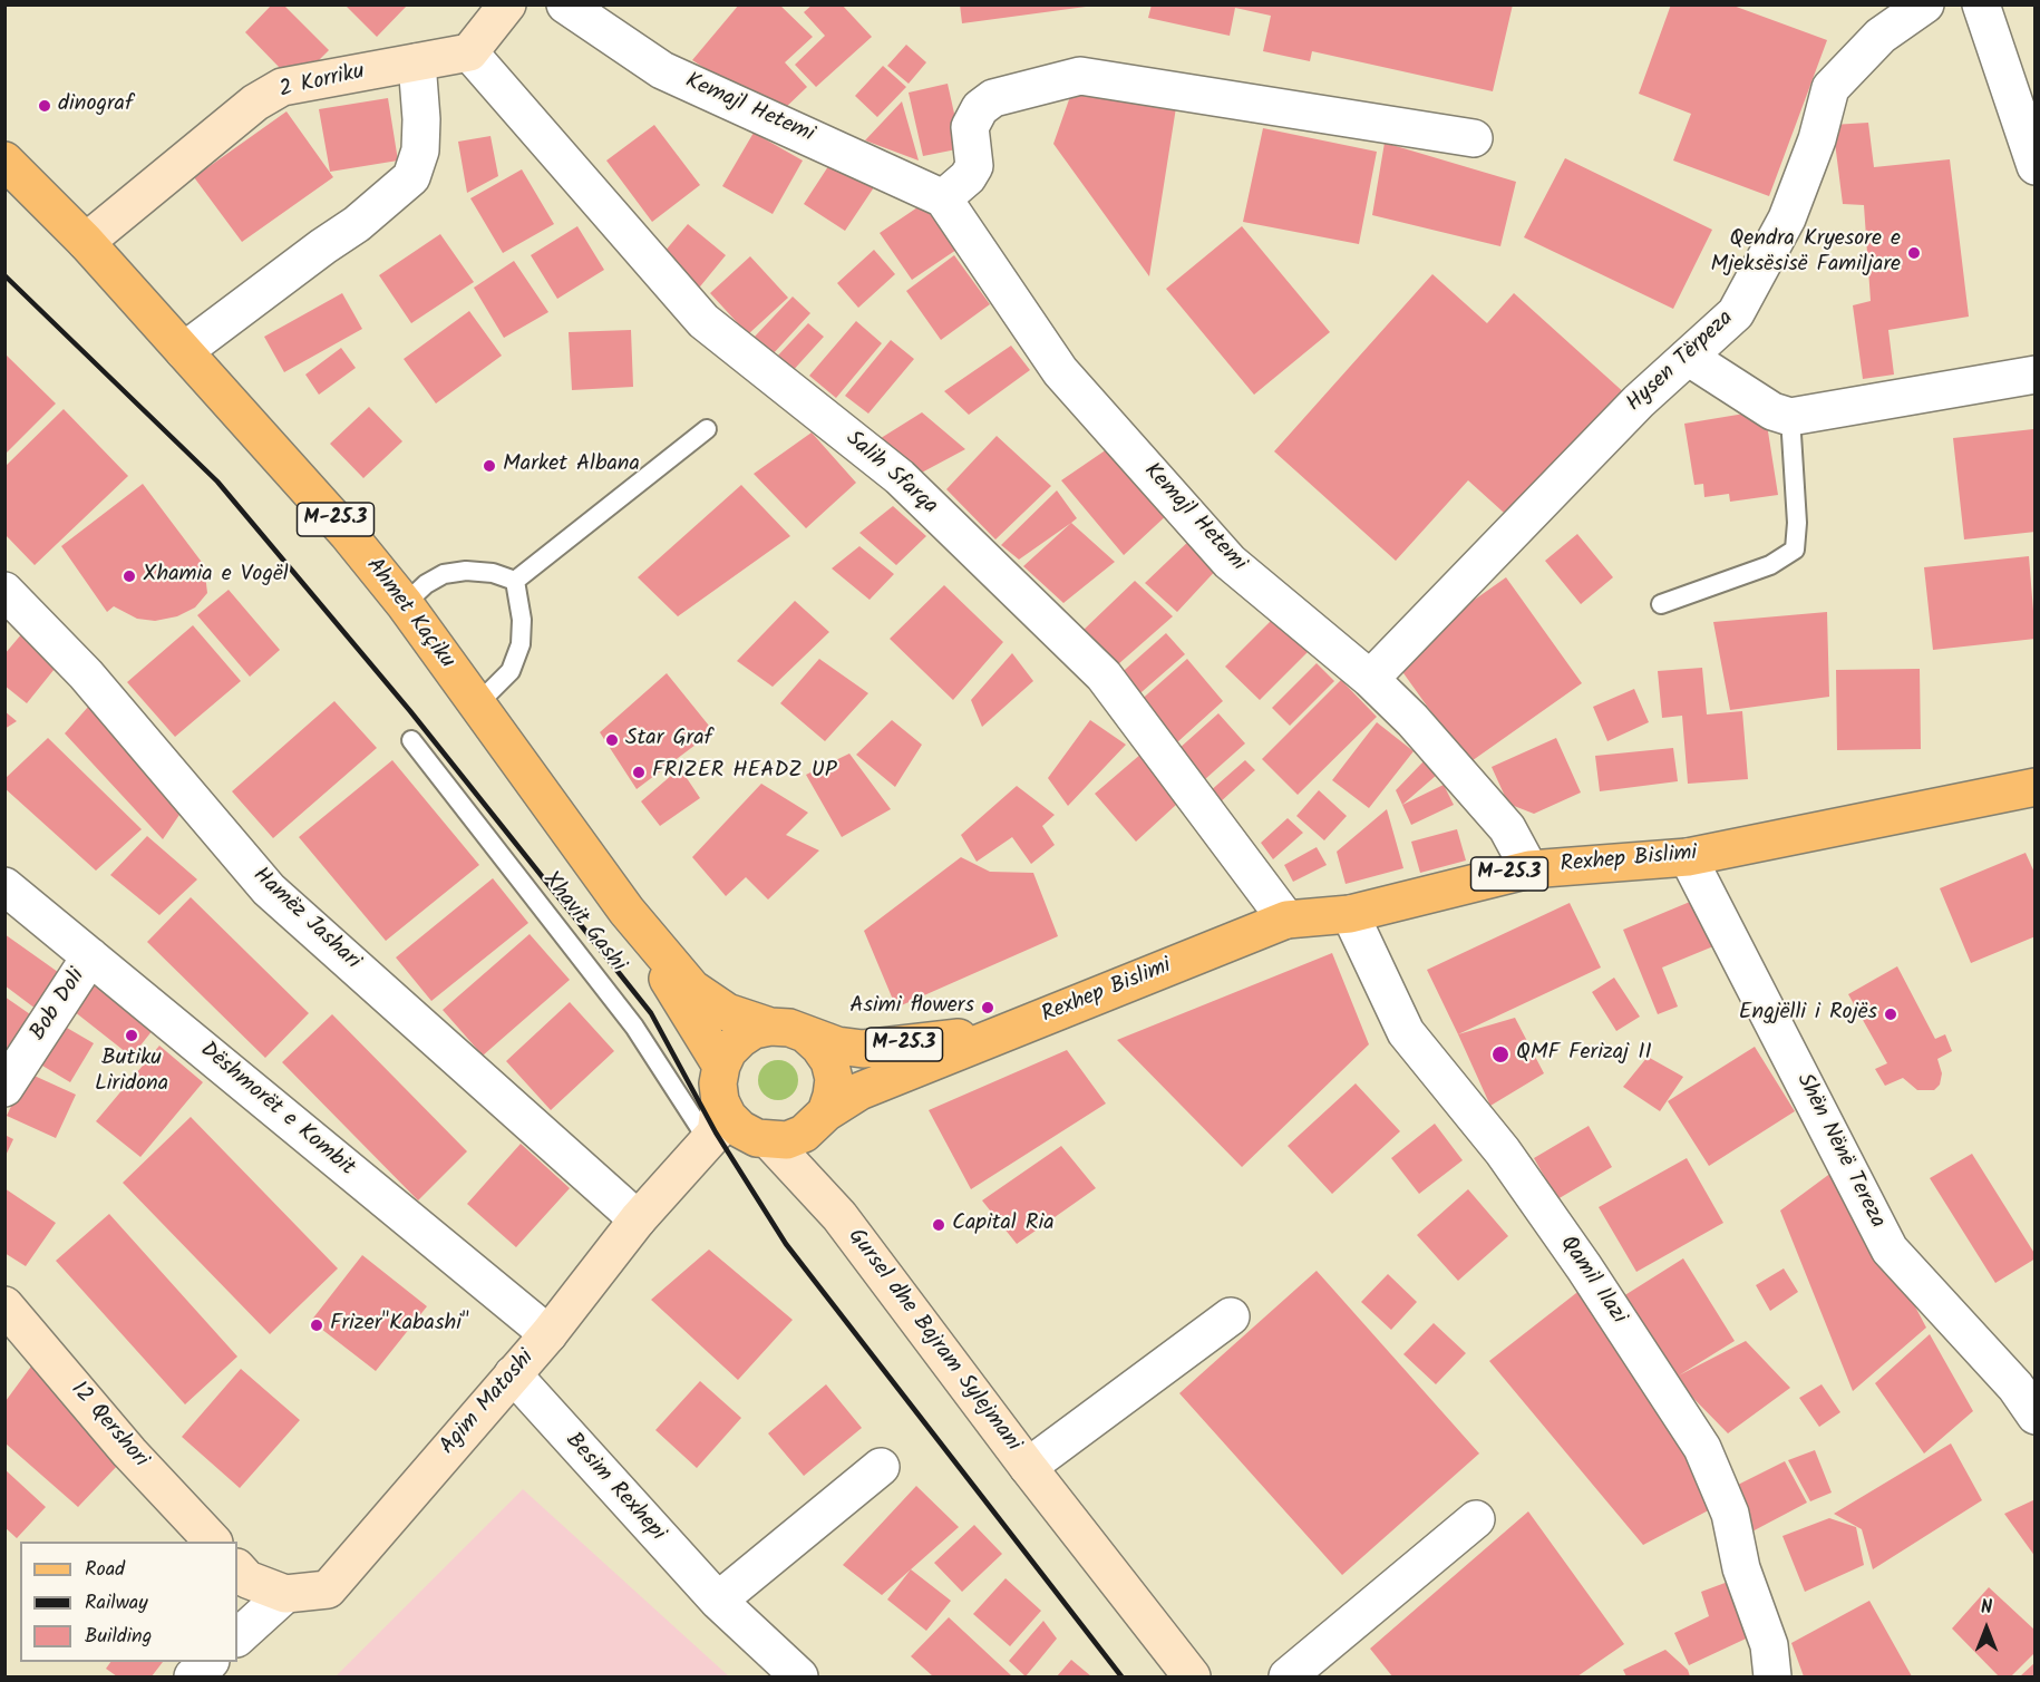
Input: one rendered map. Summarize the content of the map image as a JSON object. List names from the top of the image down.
{
  "streets": {
    "main road": ["M-25.3", "Ahmet Kaçiku", "Rexhep Bislimi"],
    "street": [
      "2 Korriku",
      "Kemajl Hetemi",
      "Hysen Tërpeza",
      "Salih Sfarqa",
      "Hamëz Jashari",
      "Bob Doli",
      "Dëshmorët e Kombit",
      "Shën Nënë Tereza",
      "Qamil Ilazi",
      "Gursel dhe Bajram Sylejmani",
      "Agim Matoshi",
      "12 Qershori",
      "Besim Rexhepi"
    ],
    "lane": ["Xhavit Gashi"]
  },
  "crossings": [
    ["2 Korriku", "Salih Sfarqa"],
    ["2 Korriku", "Ahmet Kaçiku"],
    ["Kemajl Hetemi", "Hysen Tërpeza"],
    ["Kemajl Hetemi", "Rexhep Bislimi"],
    ["Salih Sfarqa", "Rexhep Bislimi"],
    ["Ahmet Kaçiku", "Rexhep Bislimi"],
    ["Ahmet Kaçiku", "Xhavit Gashi"],
    ["Ahmet Kaçiku", "Gursel dhe Bajram Sylejmani"],
    ["Ahmet Kaçiku", "Agim Matoshi"],
    ["Rexhep Bislimi", "Xhavit Gashi"],
    ["Rexhep Bislimi", "Shën Nënë Tereza"],
    ["Rexhep Bislimi", "Qamil Ilazi"],
    ["Rexhep Bislimi", "Gursel dhe Bajram Sylejmani"],
    ["Rexhep Bislimi", "Agim Matoshi"],
    ["Hamëz Jashari", "Agim Matoshi"],
    ["Xhavit Gashi", "Gursel dhe Bajram Sylejmani"],
    ["Xhavit Gashi", "Agim Matoshi"],
    ["Bob Doli", "Dëshmorët e Kombit"],
    ["Dëshmorët e Kombit", "Agim Matoshi"],
    ["Gursel dhe Bajram Sylejmani", "Agim Matoshi"],
    ["Agim Matoshi", "Besim Rexhepi"]
  ],
  "places": [
    "dinograf",
    "Qendra Kryesore e Mjeksësisë Familjare",
    "Market Albana",
    "Xhamia e Vogël",
    "Star Graf",
    "FRIZER HEADZ UP",
    "Asimi flowers",
    "Engjëlli i Rojës",
    "Butiku Liridona",
    "QMF Ferizaj II",
    "Capital Ria",
    "Frizer\"Kabashi\""
  ],
  "legend": ["Road", "Railway", "Building"],
  "north": "top"
}
